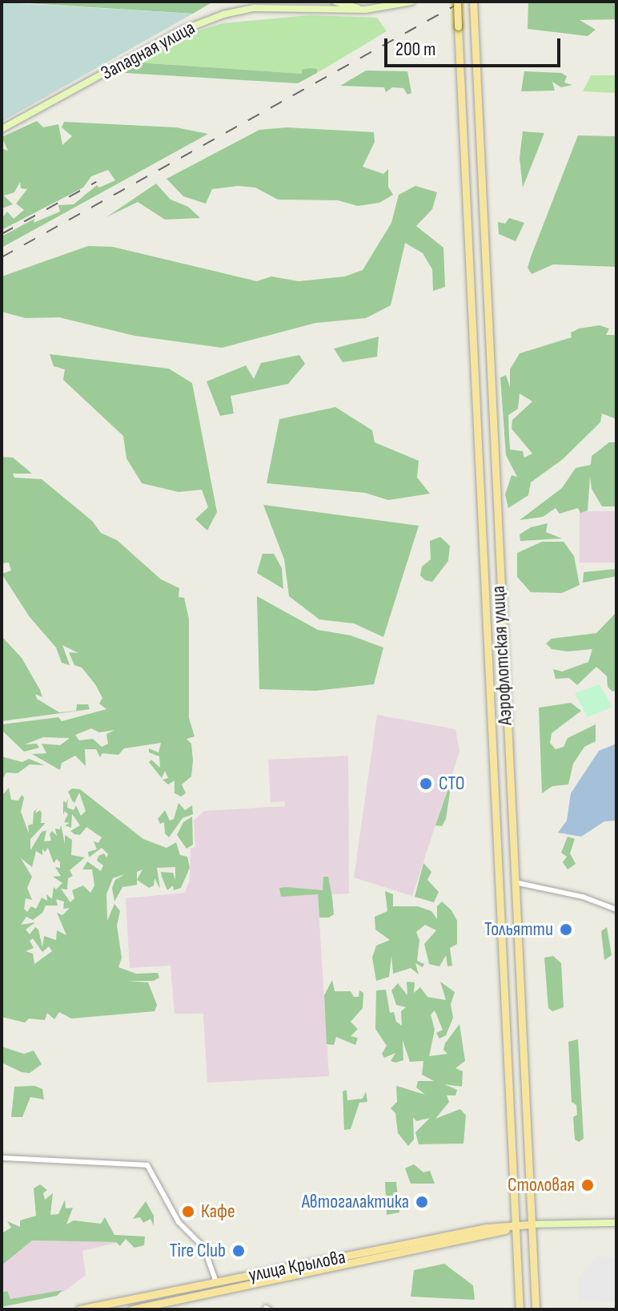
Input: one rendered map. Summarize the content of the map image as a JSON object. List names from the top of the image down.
{
  "streets": {
    "main road": ["Аэрофлотская улица", "улица Крылова"],
    "street": ["Западная улица"]
  },
  "crossings": [
    ["Аэрофлотская улица", "улица Крылова"]
  ],
  "places": [
    "СТО",
    "Тольятти",
    "Столовая",
    "Автогалактика",
    "Кафе",
    "Tire Club"
  ],
  "scale_bar": "200 m"
}
